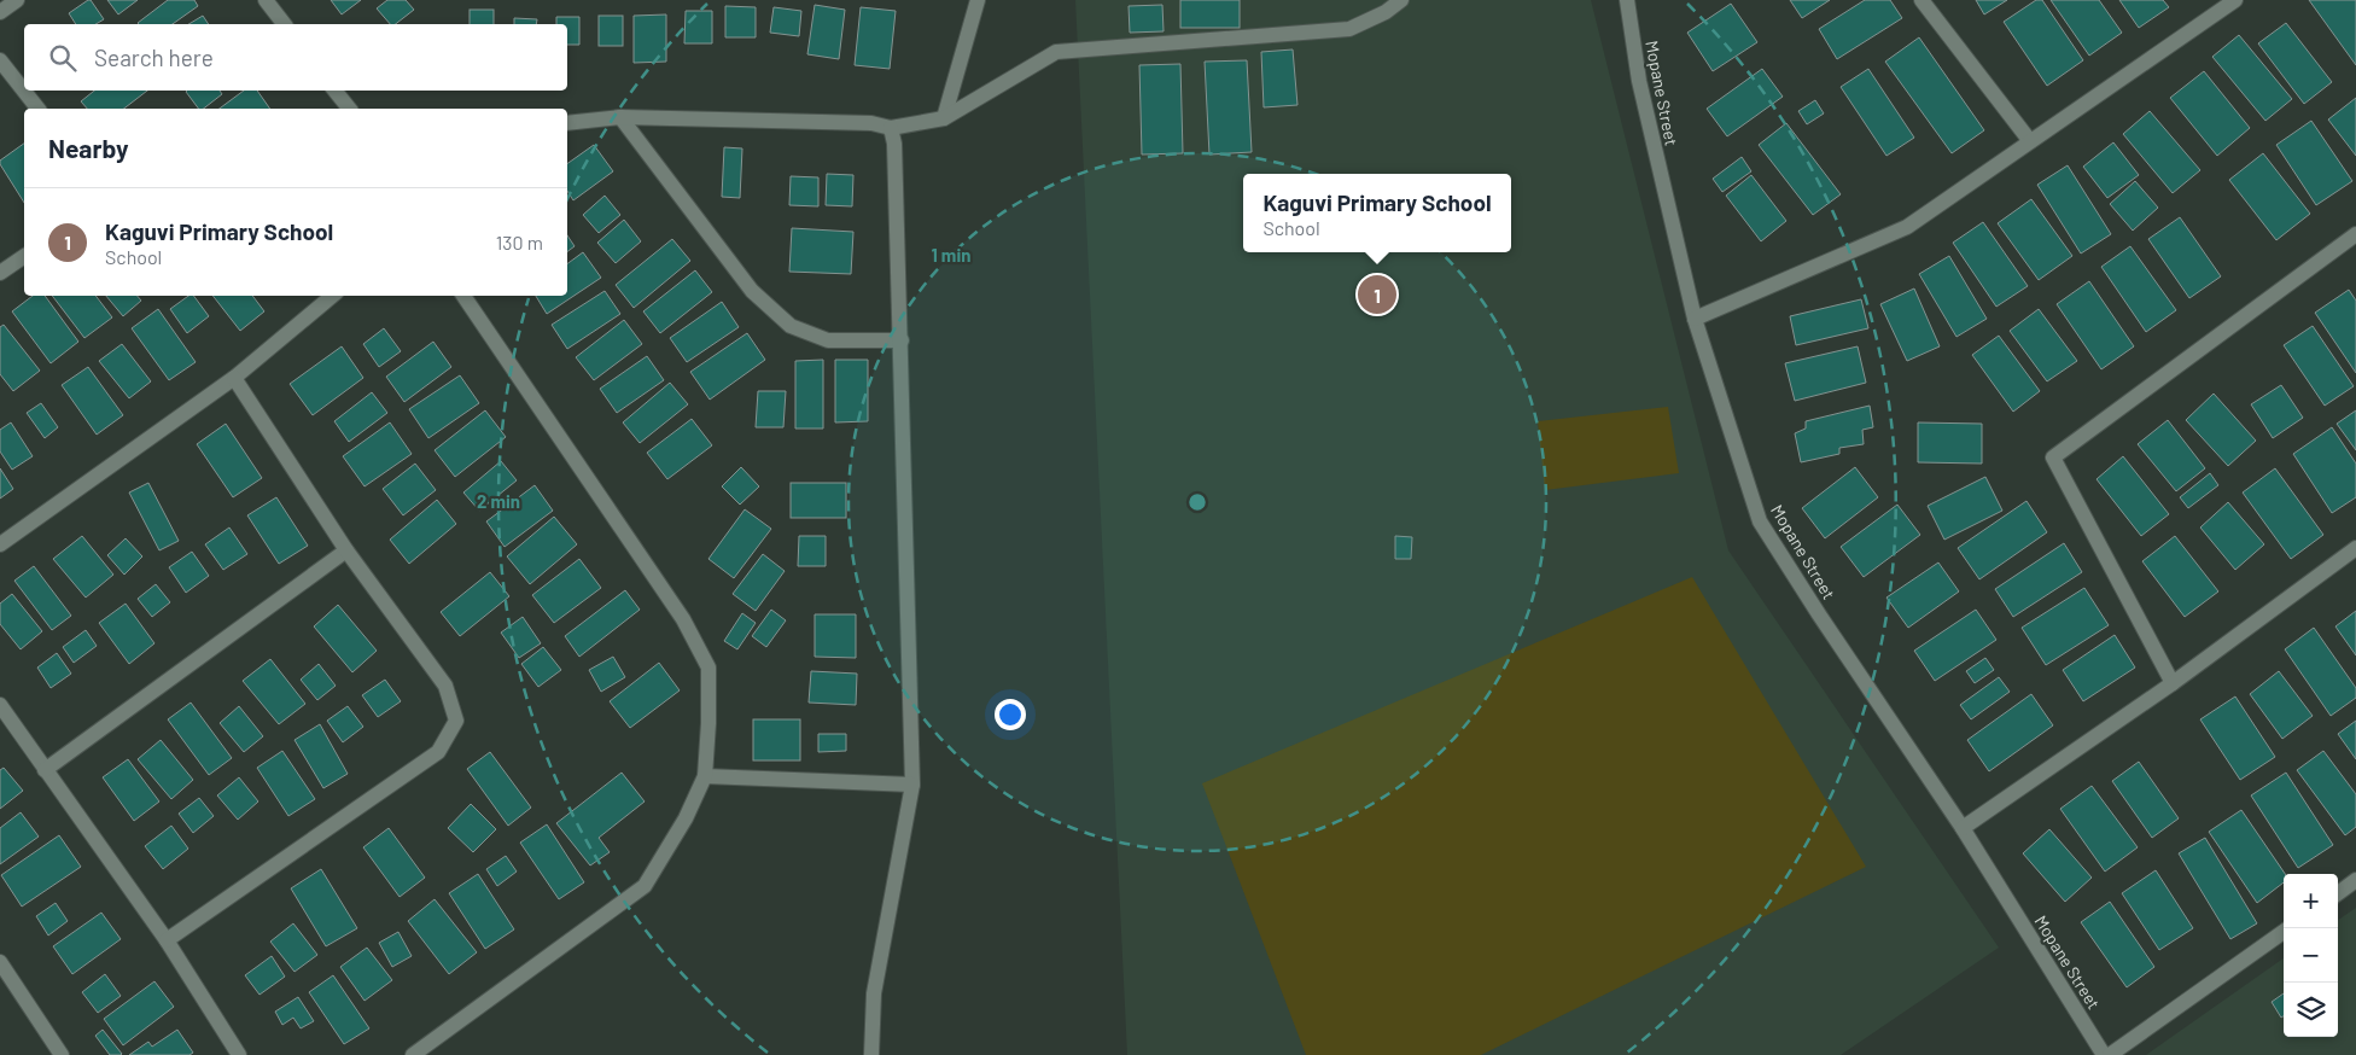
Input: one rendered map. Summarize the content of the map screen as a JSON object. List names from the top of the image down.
{
  "streets": {
    "street": ["Mopane Street"]
  },
  "page": {
    "search": "Search here",
    "heading": "Nearby",
    "popup": ["Kaguvi Primary School", "School"],
    "list": [
      {
        "mark": "1",
        "name": "Kaguvi Primary School",
        "note": "School",
        "value": "130 m"
      }
    ],
    "pins": "1",
    "map_buttons": ["+", "−"]
  },
  "rings": ["1 min", "2 min"]
}
